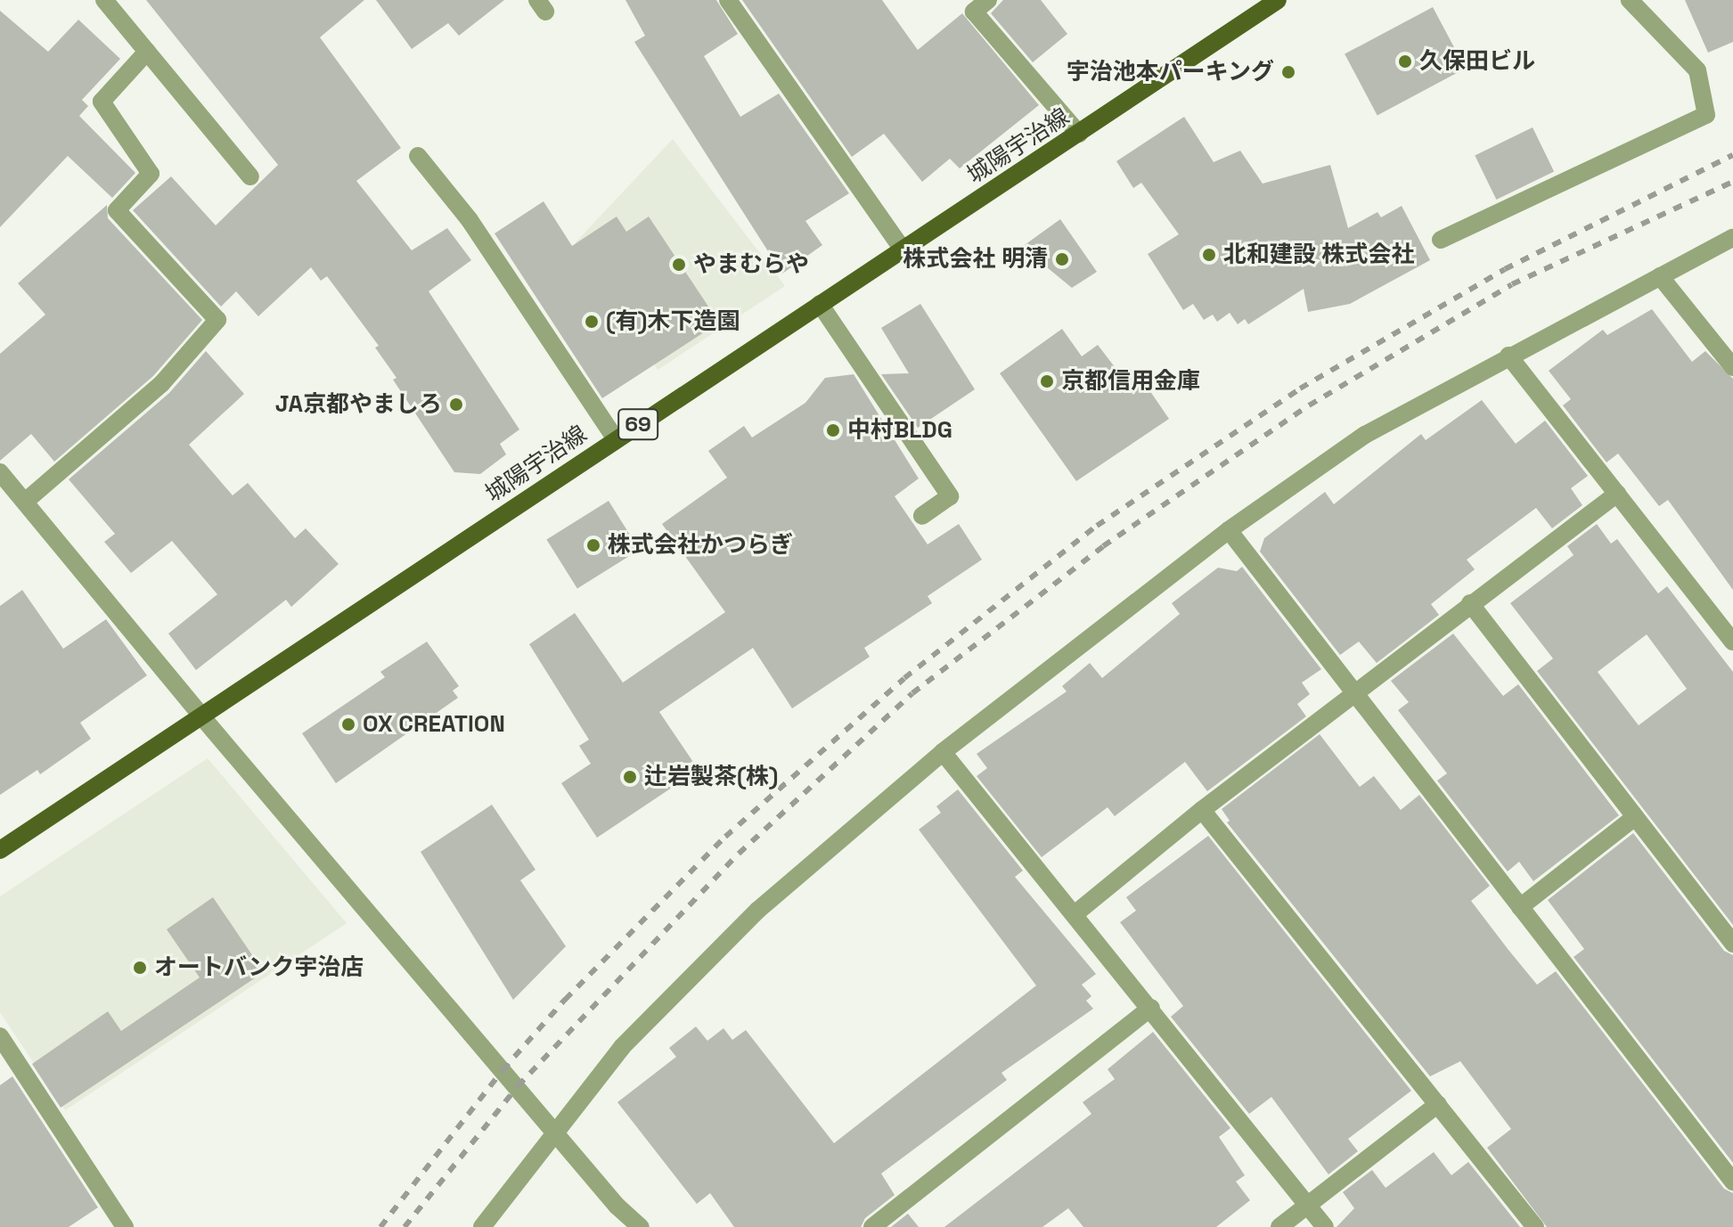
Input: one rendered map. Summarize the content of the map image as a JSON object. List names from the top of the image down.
{
  "streets": {
    "main road": ["城陽宇治線", "69"]
  },
  "places": [
    "久保田ビル",
    "宇治池本パーキング",
    "北和建設 株式会社",
    "株式会社 明清",
    "やまむらや",
    "(有)木下造園",
    "京都信用金庫",
    "JA京都やましろ",
    "中村BLDG",
    "株式会社かつらぎ",
    "OX CREATION",
    "辻岩製茶(株)",
    "オートバンク宇治店"
  ]
}
